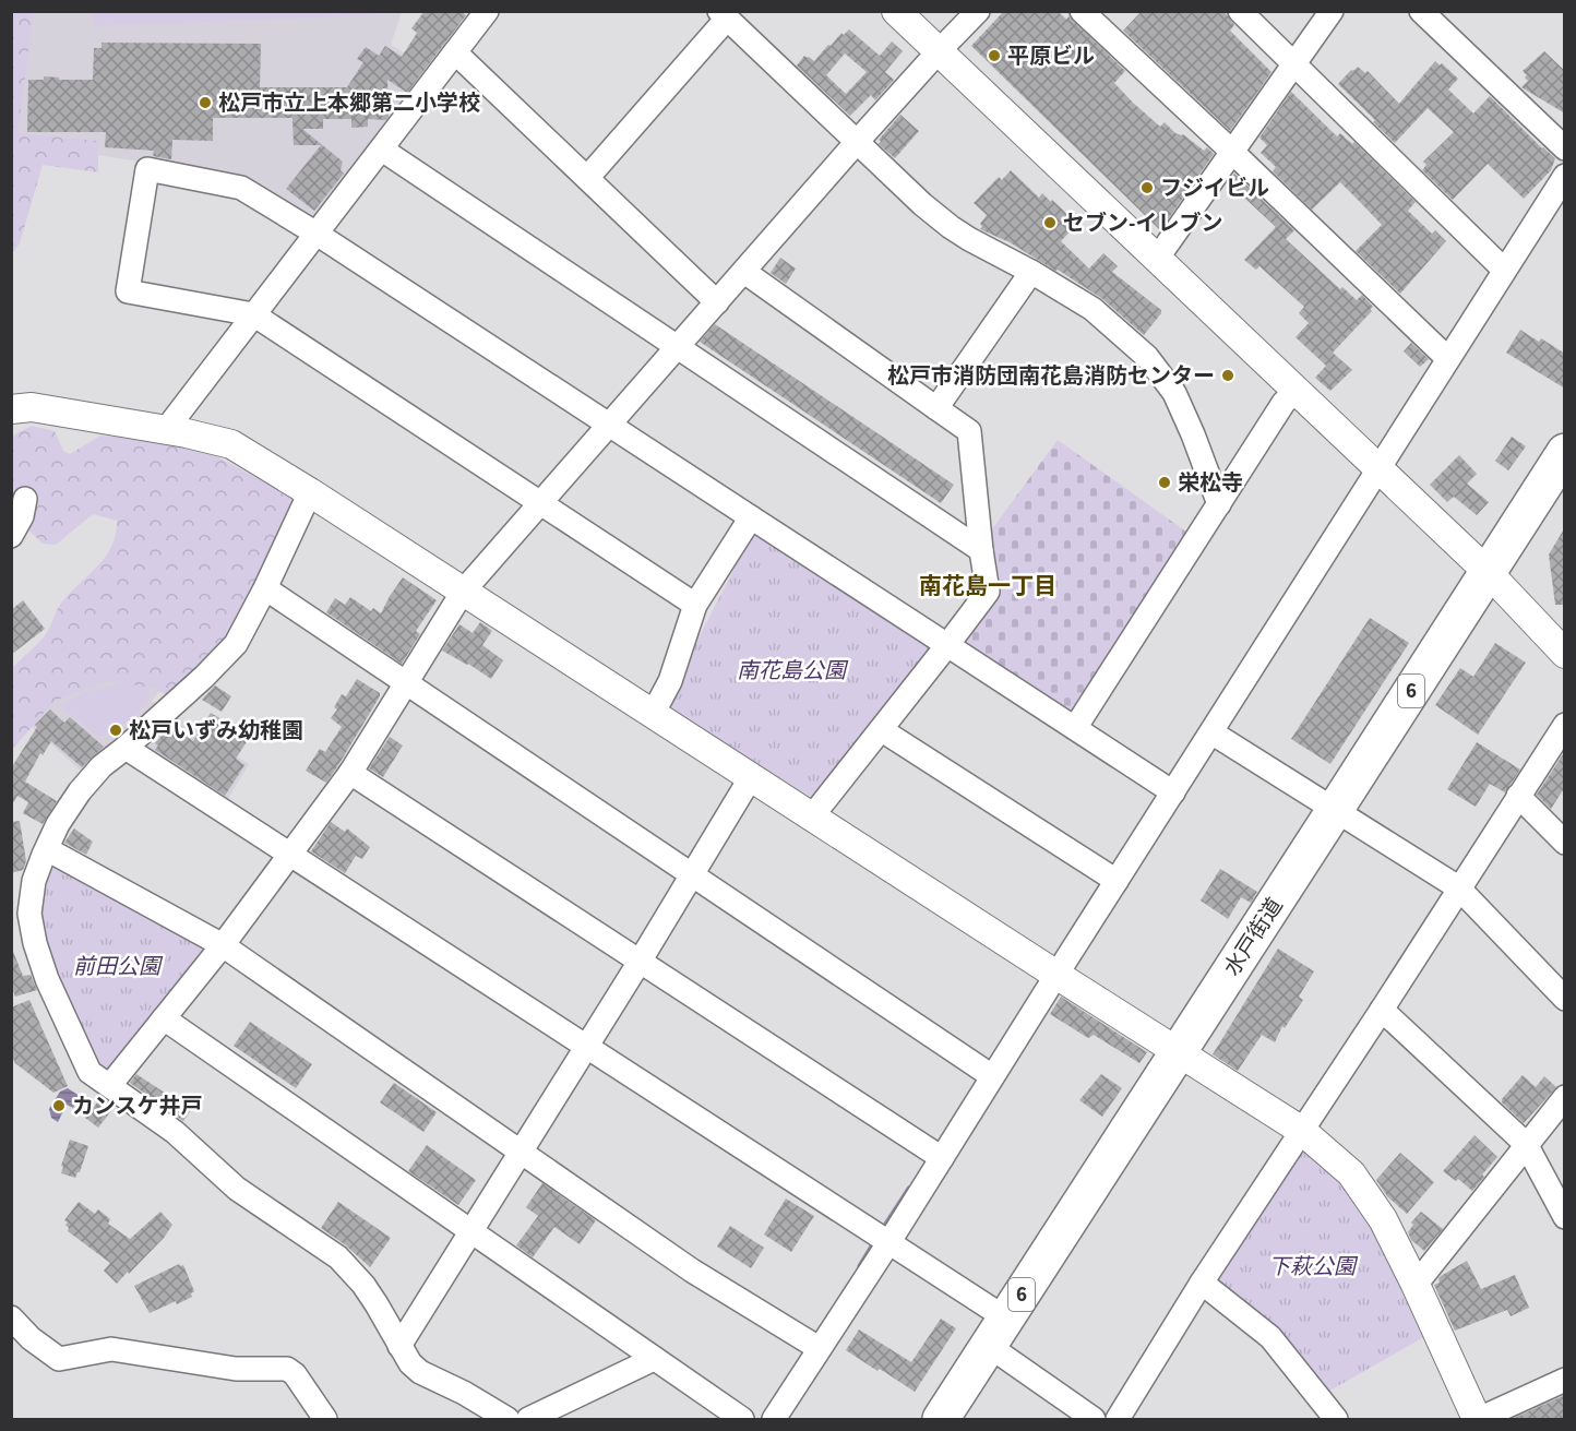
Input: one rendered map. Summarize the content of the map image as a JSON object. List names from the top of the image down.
{
  "streets": {
    "highway": ["6", "水戸街道"]
  },
  "districts": ["南花島一丁目"],
  "parks": ["南花島公園", "前田公園", "下萩公園"],
  "places": [
    "平原ビル",
    "松戸市立上本郷第二小学校",
    "フジイビル",
    "セブン-イレブン",
    "松戸市消防団南花島消防センター",
    "栄松寺",
    "松戸いずみ幼稚園",
    "カンスケ井戸"
  ]
}
